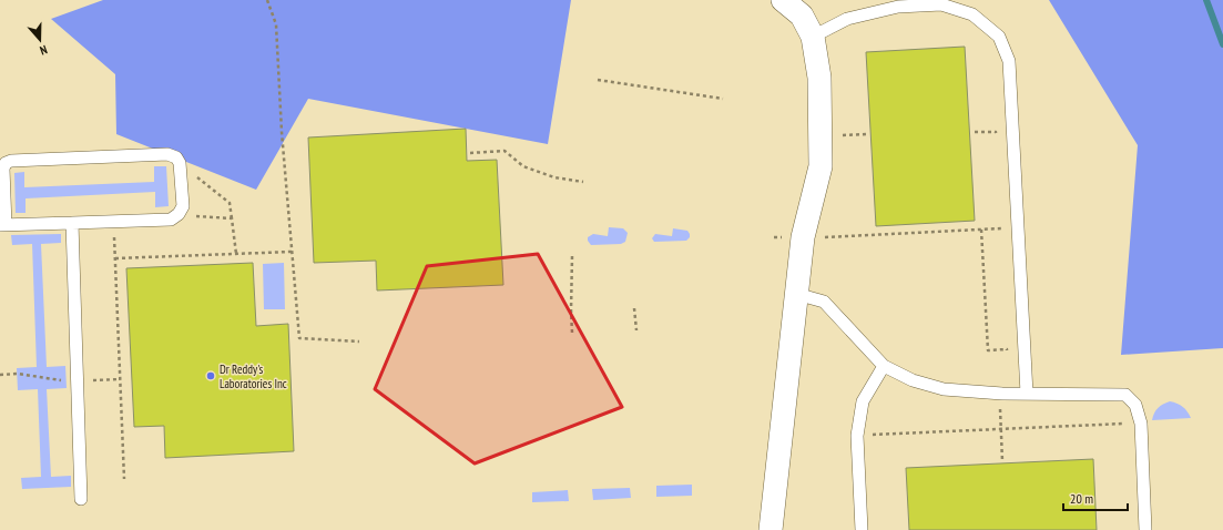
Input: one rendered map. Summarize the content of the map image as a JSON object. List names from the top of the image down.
{
  "places": ["Dr Reddy's Laboratories Inc"],
  "scale_bar": "20 m",
  "north": "bottom"
}
